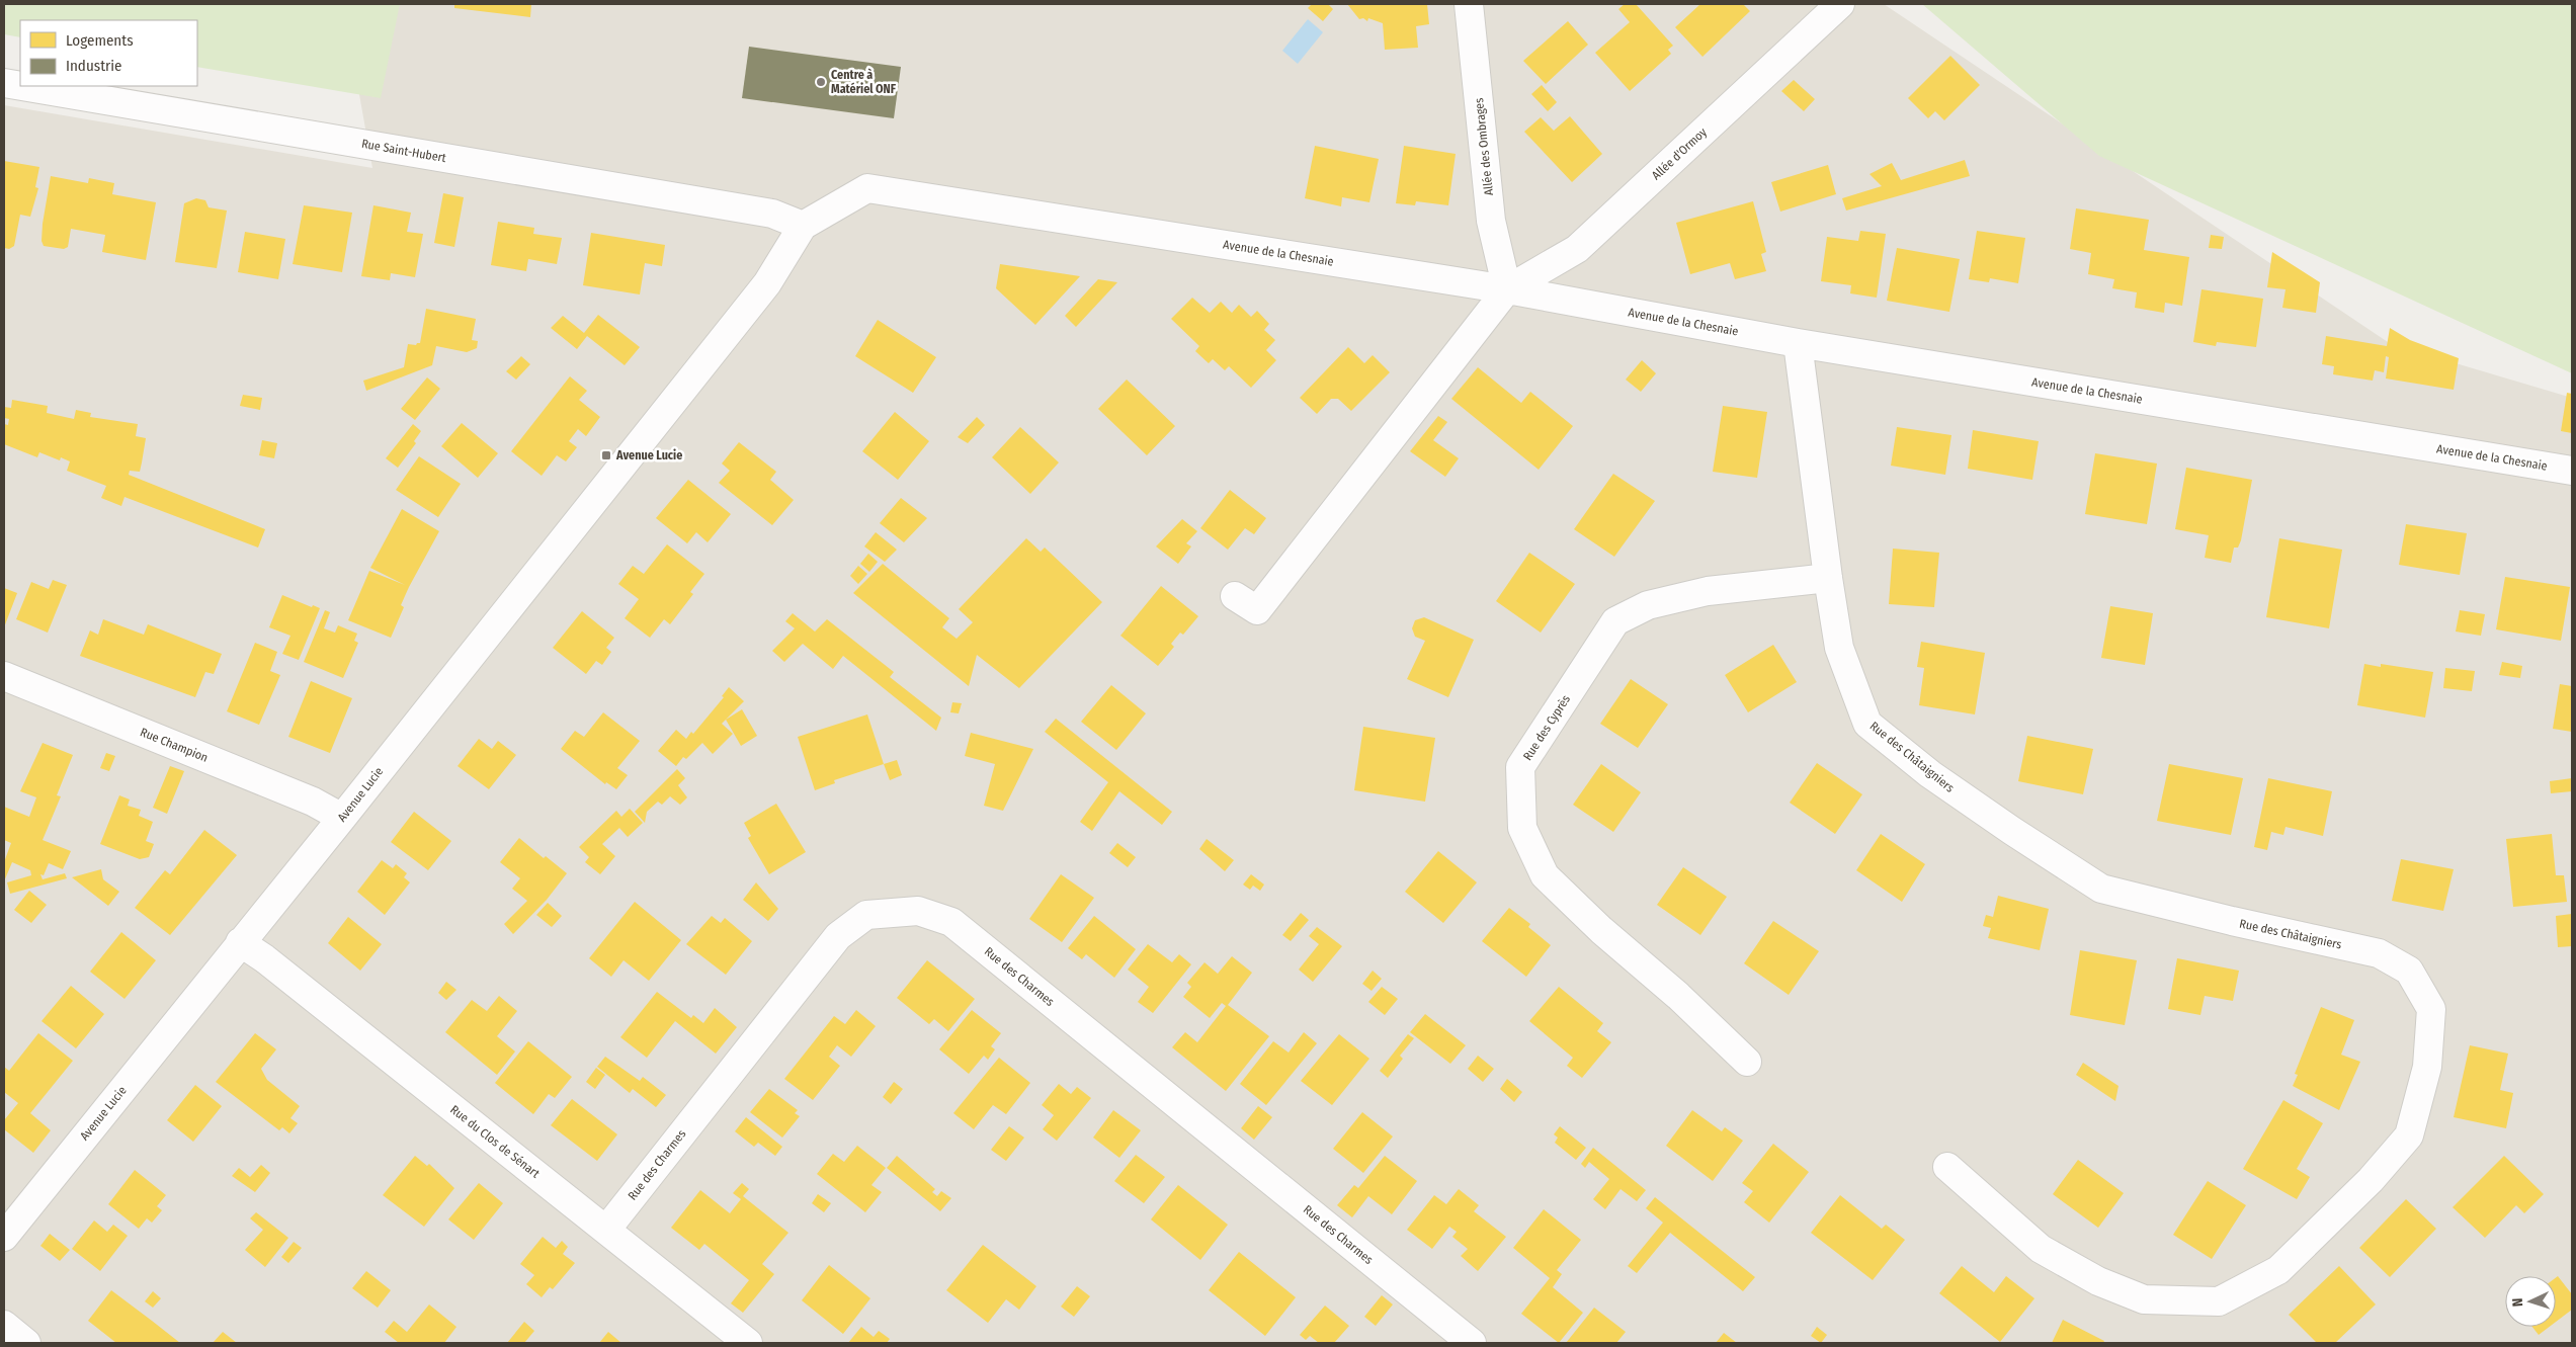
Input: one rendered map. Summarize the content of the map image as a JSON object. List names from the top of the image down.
{
  "streets": {
    "street": [
      "Allée des Ombrages",
      "Rue Saint-Hubert",
      "Allée d'Ormoy",
      "Avenue de la Chesnaie",
      "Rue des Cyprès",
      "Rue Champion",
      "Rue des Châtaigniers",
      "Avenue Lucie",
      "Rue des Charmes",
      "Rue du Clos de Sénart"
    ]
  },
  "crossings": [
    ["Allée des Ombrages", "Allée d'Ormoy"],
    ["Allée des Ombrages", "Avenue de la Chesnaie"],
    ["Rue Saint-Hubert", "Avenue de la Chesnaie"],
    ["Rue Saint-Hubert", "Avenue Lucie"],
    ["Allée d'Ormoy", "Avenue de la Chesnaie"],
    ["Avenue de la Chesnaie", "Rue des Châtaigniers"],
    ["Avenue de la Chesnaie", "Avenue Lucie"],
    ["Rue des Cyprès", "Rue des Châtaigniers"],
    ["Rue Champion", "Avenue Lucie"],
    ["Avenue Lucie", "Rue du Clos de Sénart"],
    ["Rue des Charmes", "Rue du Clos de Sénart"]
  ],
  "places": {
    "other": ["Centre à Matériel ONF"],
    "transit": ["Avenue Lucie"]
  },
  "legend": ["Logements", "Industrie"],
  "north": "left"
}
